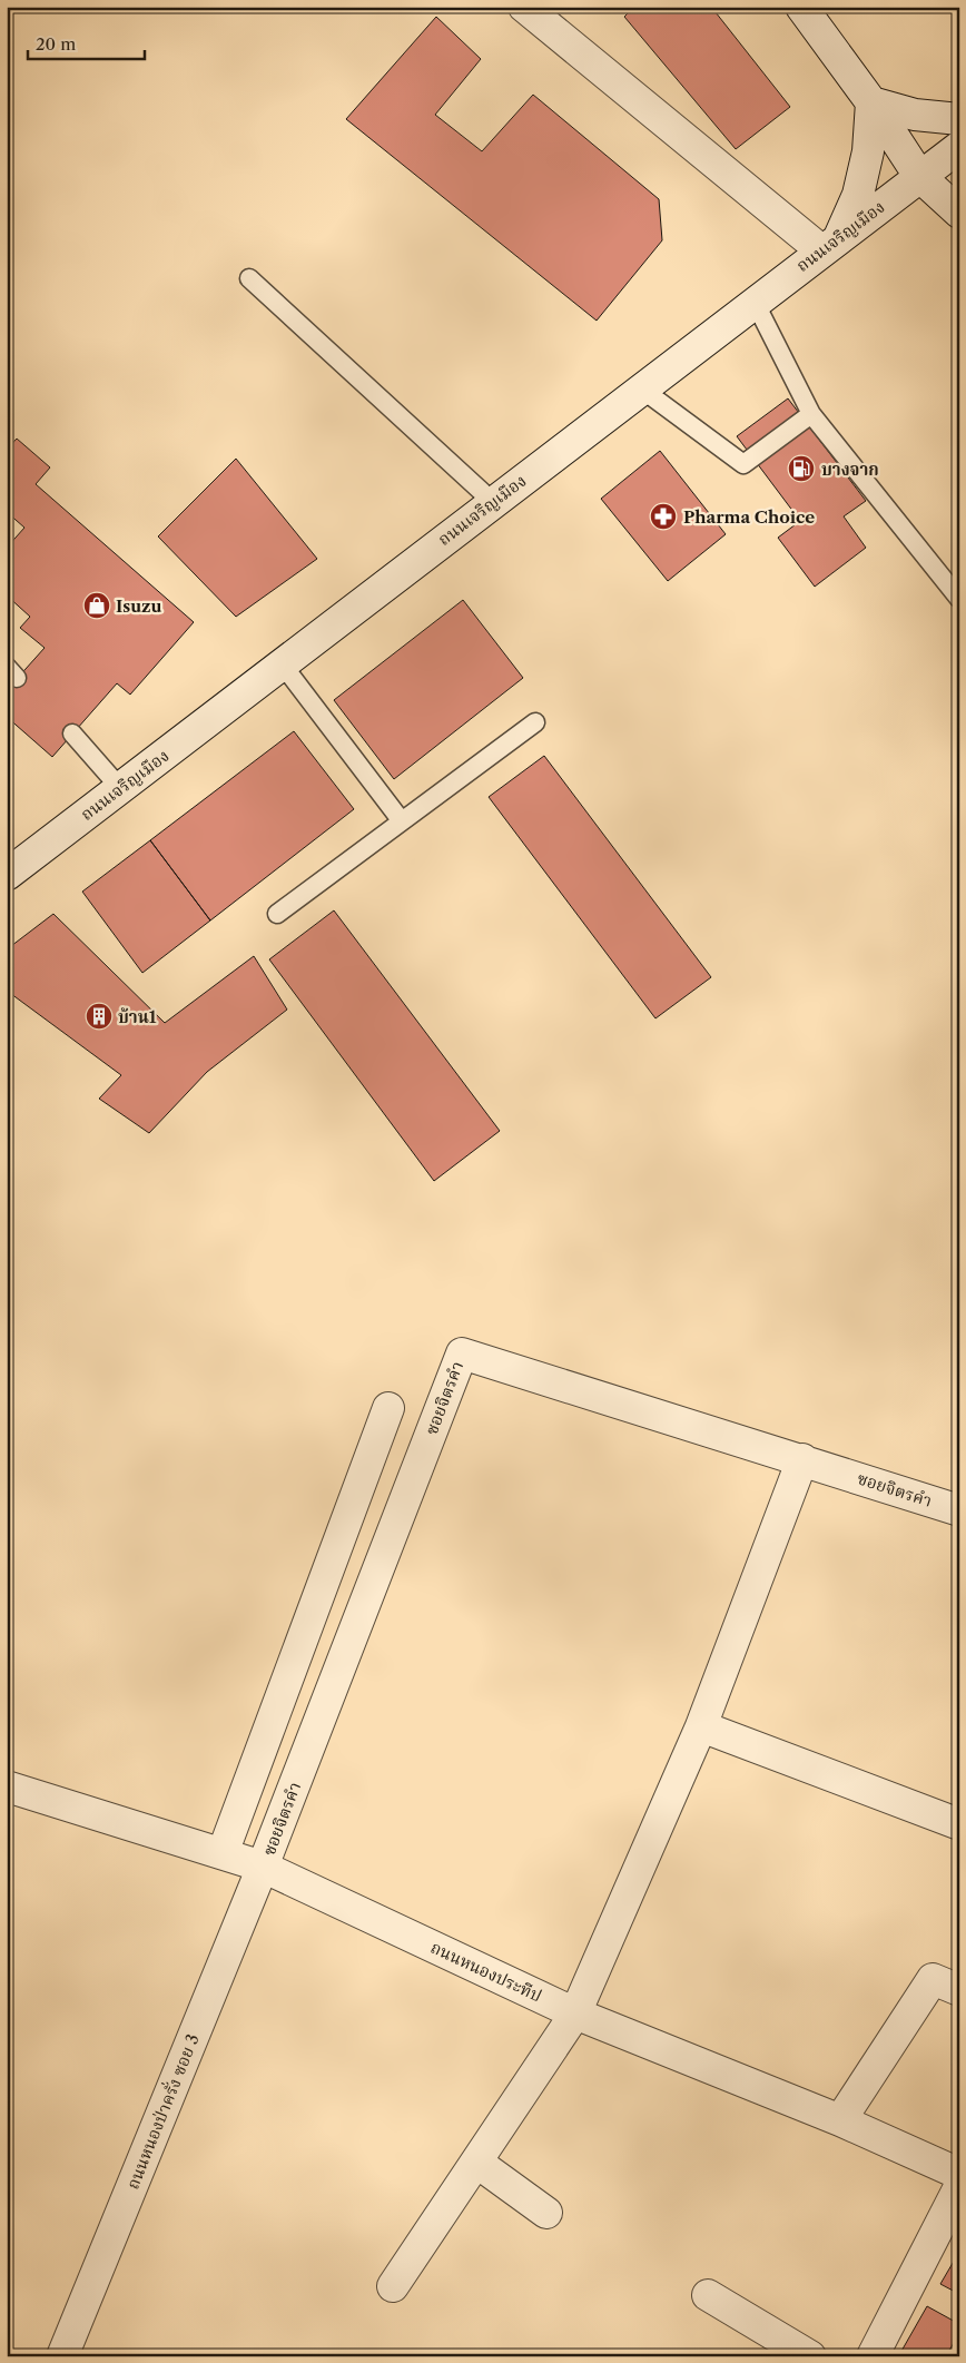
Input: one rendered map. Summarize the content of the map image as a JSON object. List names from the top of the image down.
{
  "streets": {
    "street": [
      "ถนนเจริญเมือง",
      "ซอยจิตรคำ",
      "ถนนหนองประทีป",
      "ถนนหนองป่าครั่ง ซอย 3"
    ]
  },
  "crossings": [
    ["ซอยจิตรคำ", "ถนนหนองประทีป"],
    ["ซอยจิตรคำ", "ถนนหนองป่าครั่ง ซอย 3"],
    ["ถนนหนองประทีป", "ถนนหนองป่าครั่ง ซอย 3"]
  ],
  "places": {
    "fuel station": ["บางจาก"],
    "pharmacy": ["Pharma Choice"],
    "shop": ["Isuzu"],
    "building": ["บ้าน1"]
  },
  "scale_bar": "20 m"
}
